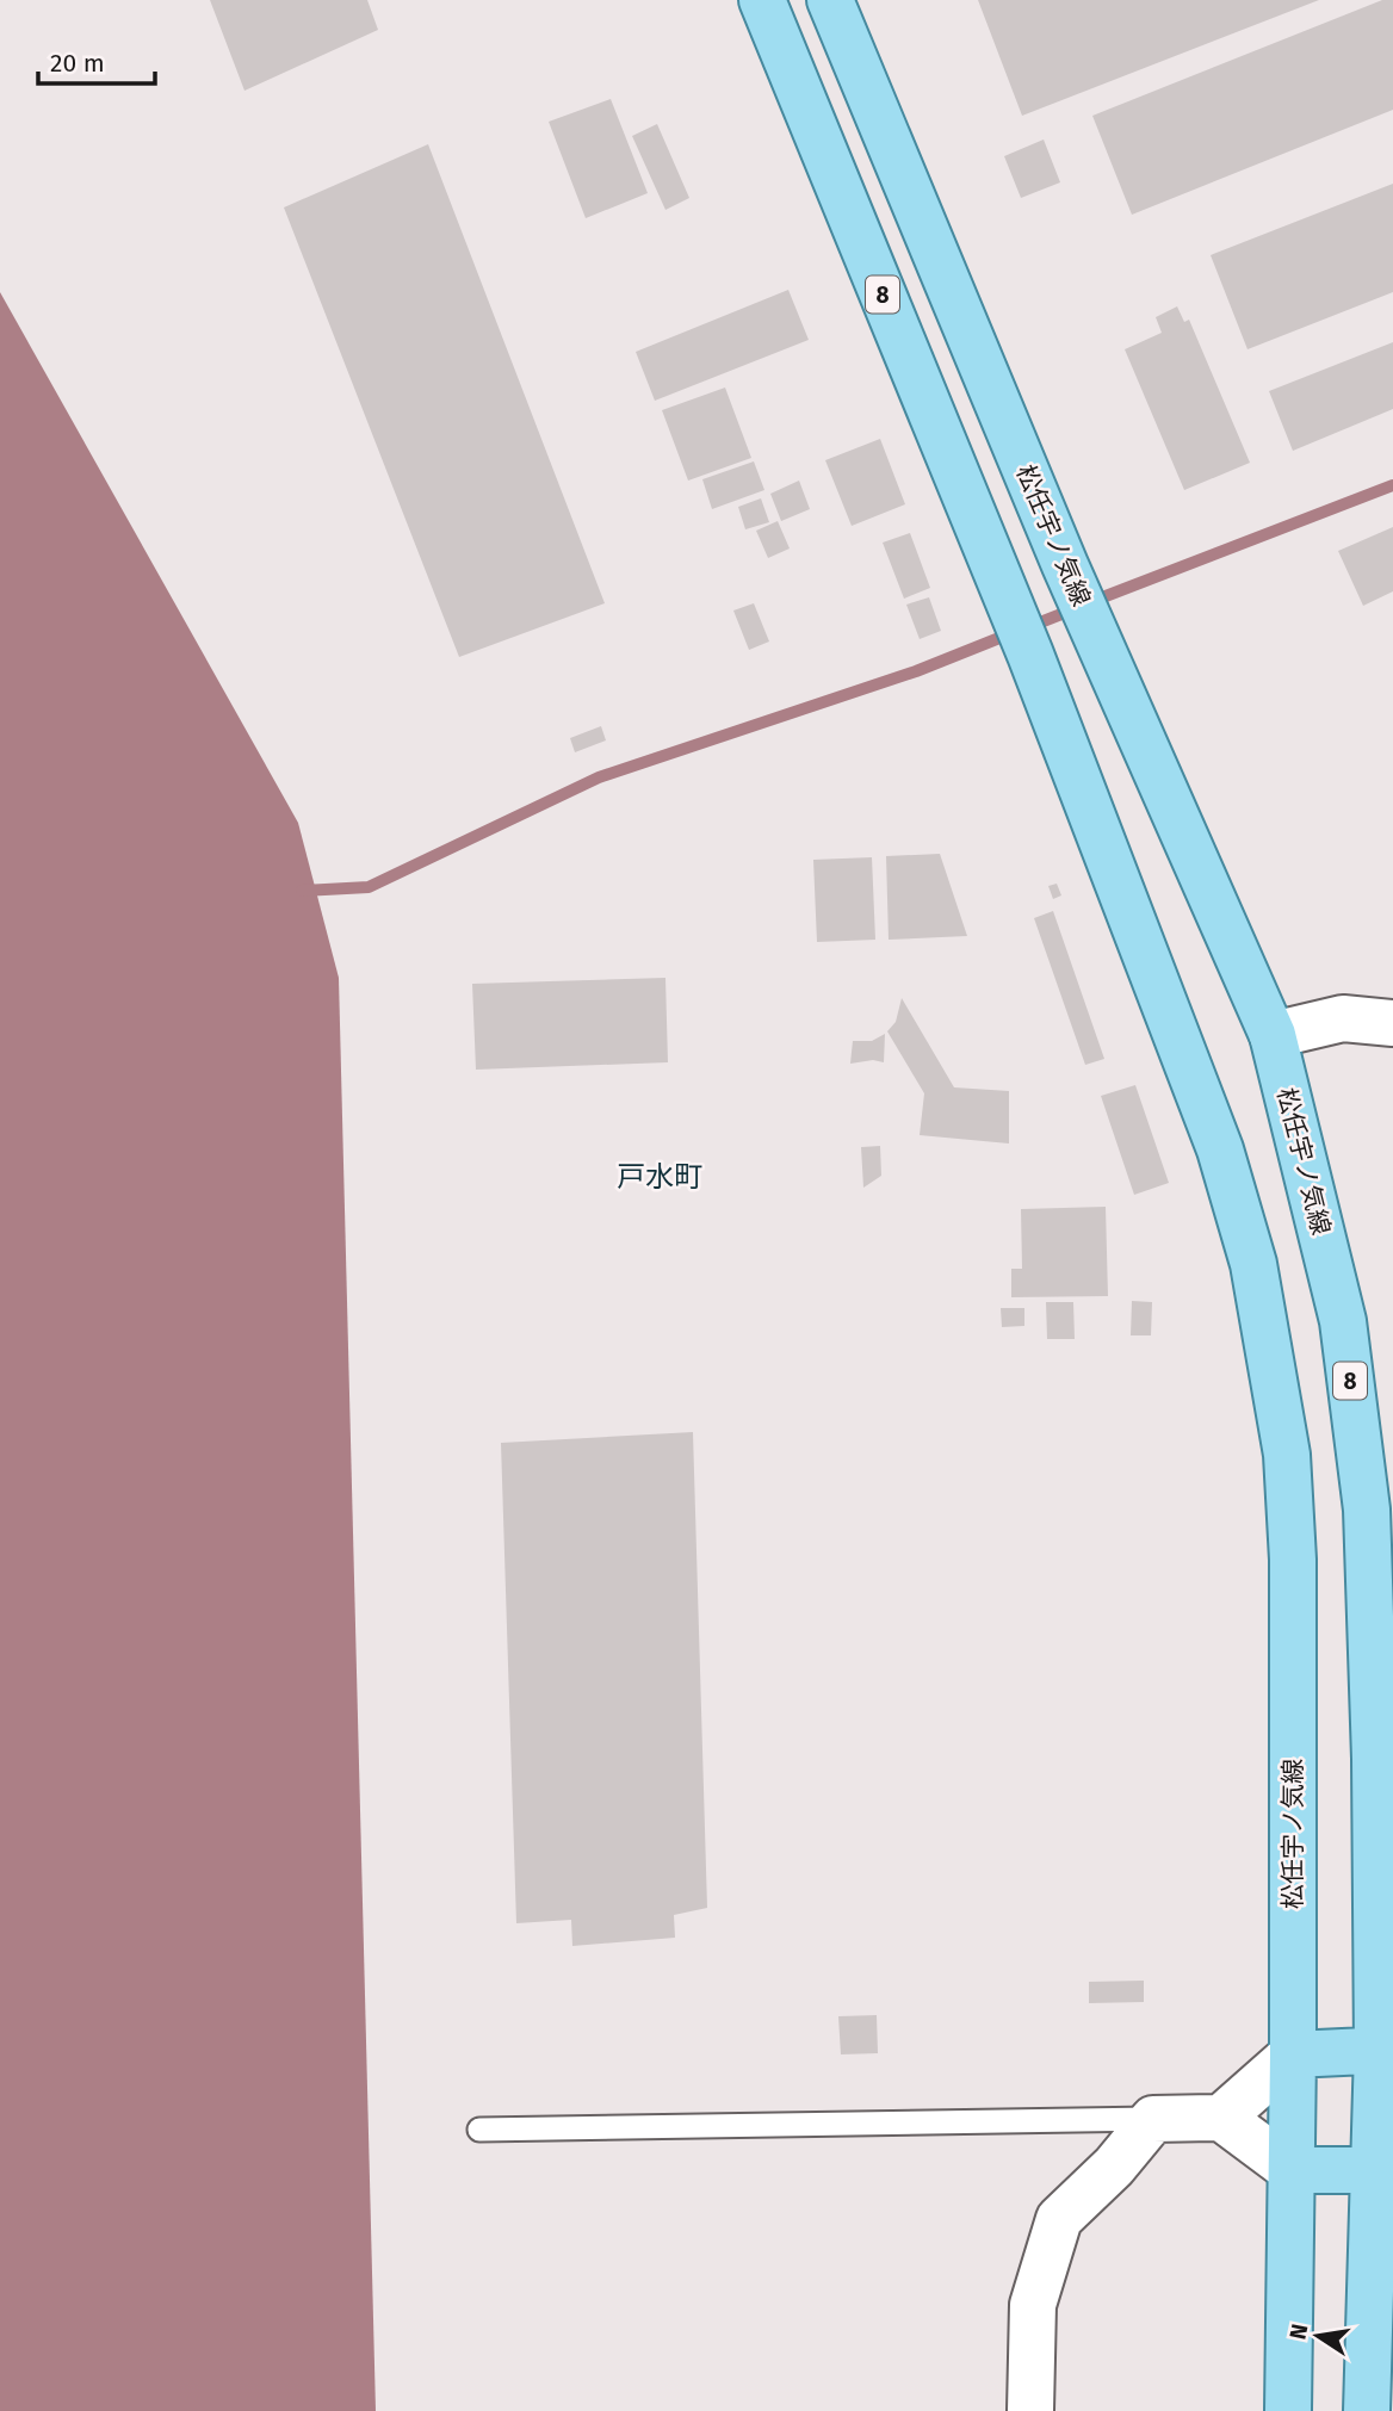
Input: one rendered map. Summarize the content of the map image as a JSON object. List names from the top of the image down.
{
  "streets": {
    "main road": ["8", "松任宇ノ気線"]
  },
  "districts": ["戸水町"],
  "scale_bar": "20 m",
  "north": "left"
}
